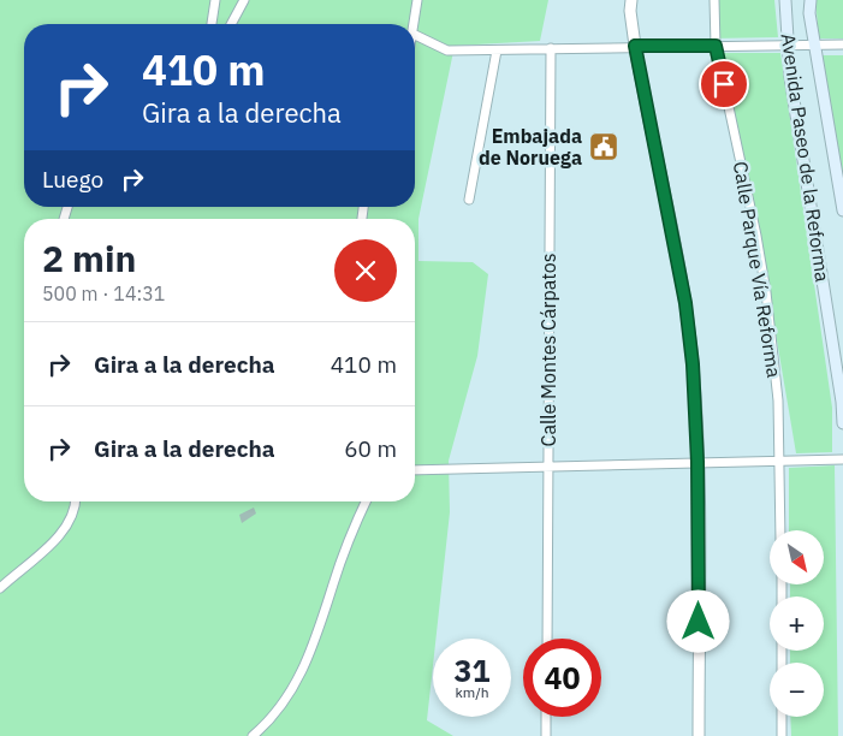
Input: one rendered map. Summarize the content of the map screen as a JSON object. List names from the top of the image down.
{
  "streets": {
    "main road": ["Avenida Paseo de la Reforma"],
    "street": ["Calle Parque Vía Reforma", "Calle Montes Cárpatos"]
  },
  "places": {
    "public building": ["Embajada de Noruega"]
  },
  "north": "bottom right",
  "page": {
    "turn": ["410 m", "Gira a la derecha"],
    "then": "Luego",
    "heading": ["2 min", "500 m · 14:31"],
    "list": [
      {
        "name": "Gira a la derecha",
        "value": "410 m"
      },
      {
        "name": "Gira a la derecha",
        "value": "60 m"
      }
    ],
    "map_buttons": ["+", "−"],
    "speed": "31 km/h",
    "limit": "40"
  }
}
